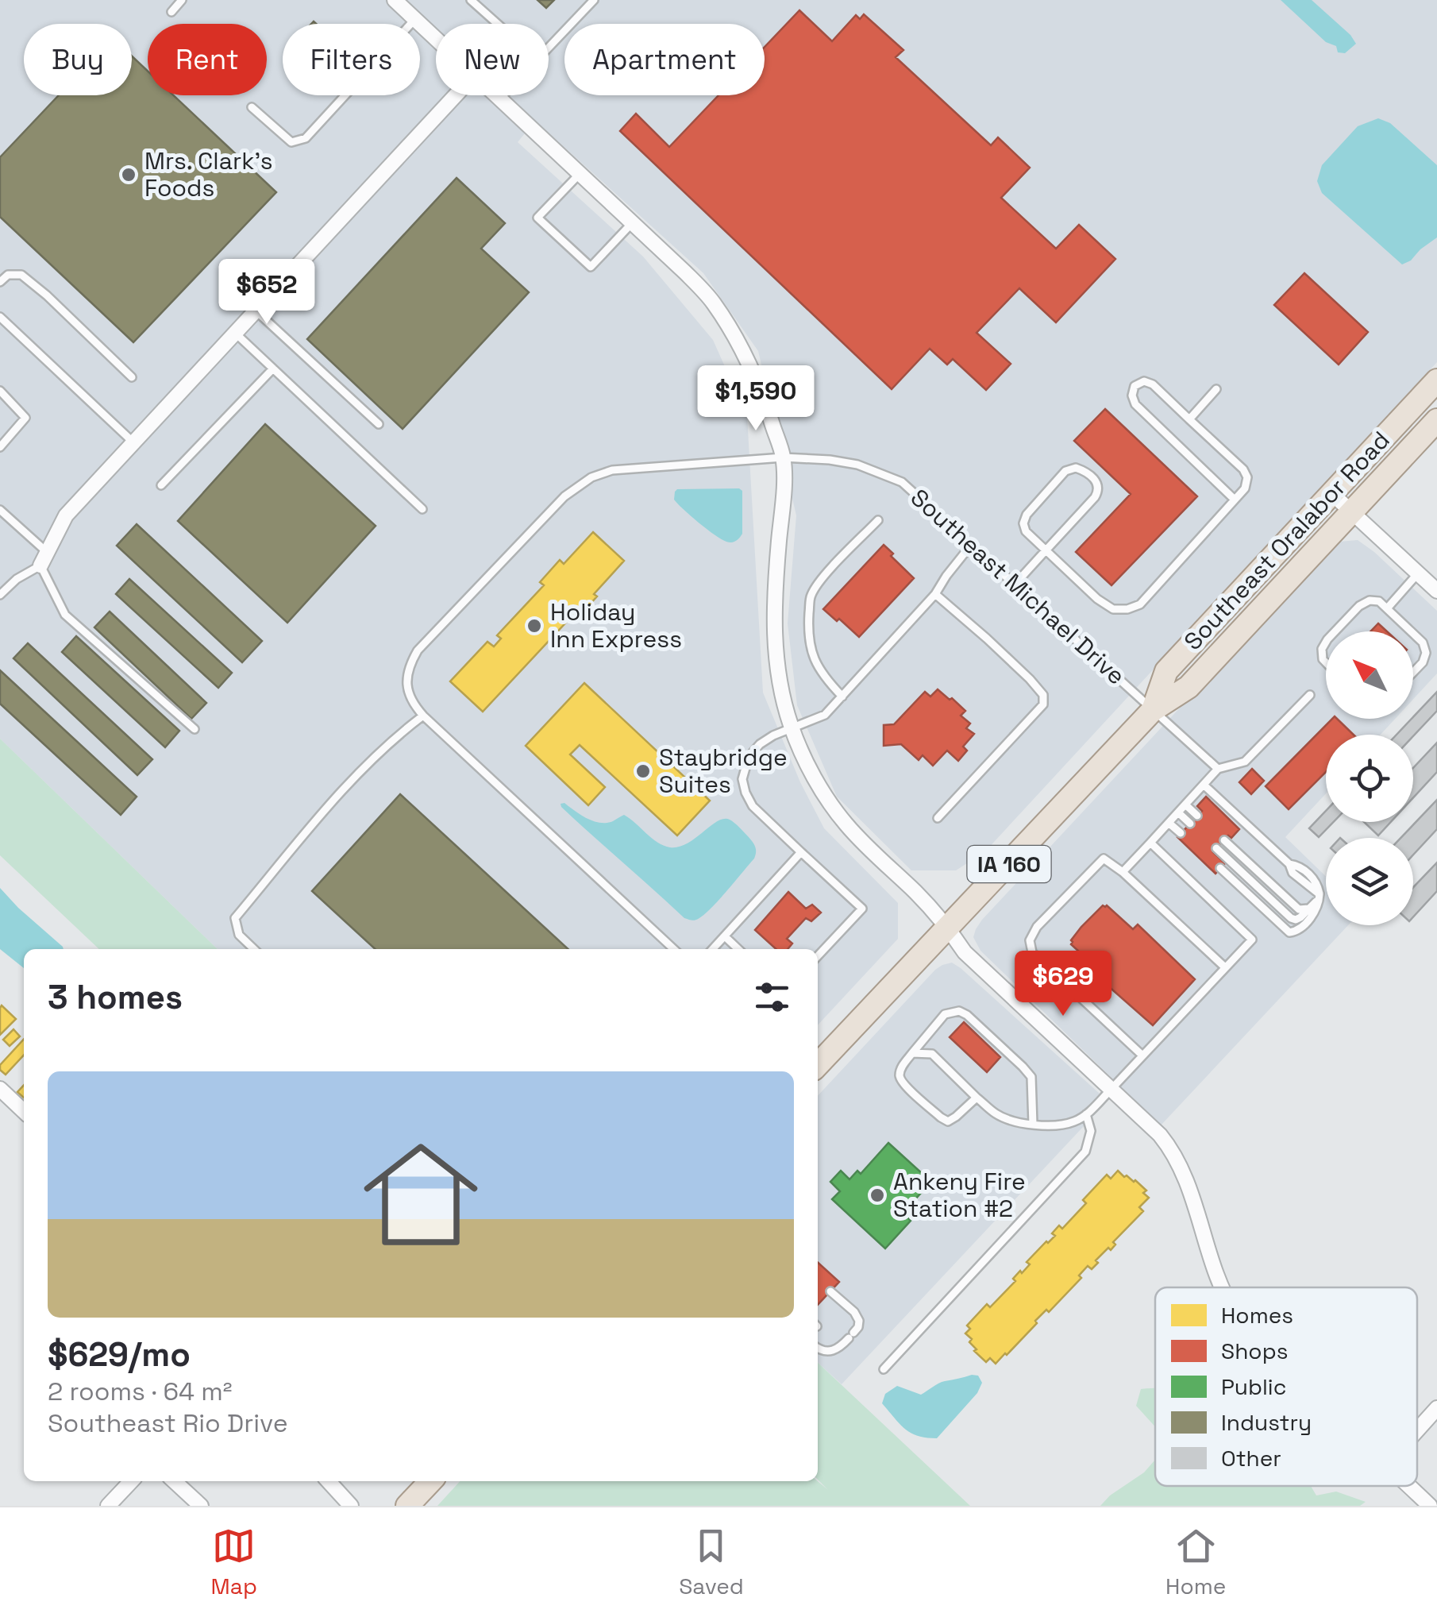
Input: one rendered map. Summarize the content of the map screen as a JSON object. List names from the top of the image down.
{
  "streets": {
    "main road": ["Southeast Oralabor Road", "IA 160"],
    "lane": ["Southeast Michael Drive"]
  },
  "crossings": [
    ["Southeast Oralabor Road", "Southeast Michael Drive"]
  ],
  "places": [
    "Mrs. Clark's Foods",
    "Holiday Inn Express",
    "Staybridge Suites",
    "Ankeny Fire Station #2"
  ],
  "legend": [
    "Homes",
    "Shops",
    "Public",
    "Industry",
    "Other"
  ],
  "north": "top left",
  "page": {
    "chip": [
      "Buy",
      "Rent",
      "Filters",
      "New",
      "Apartment"
    ],
    "price": ["$652", "$1,590", "$629"],
    "heading": "3 homes",
    "list": [
      {
        "name": "$629/mo",
        "note": "2 rooms · 64 m² · Southeast Rio Drive"
      }
    ],
    "tabs": ["Map", "Saved", "Home"]
  }
}
